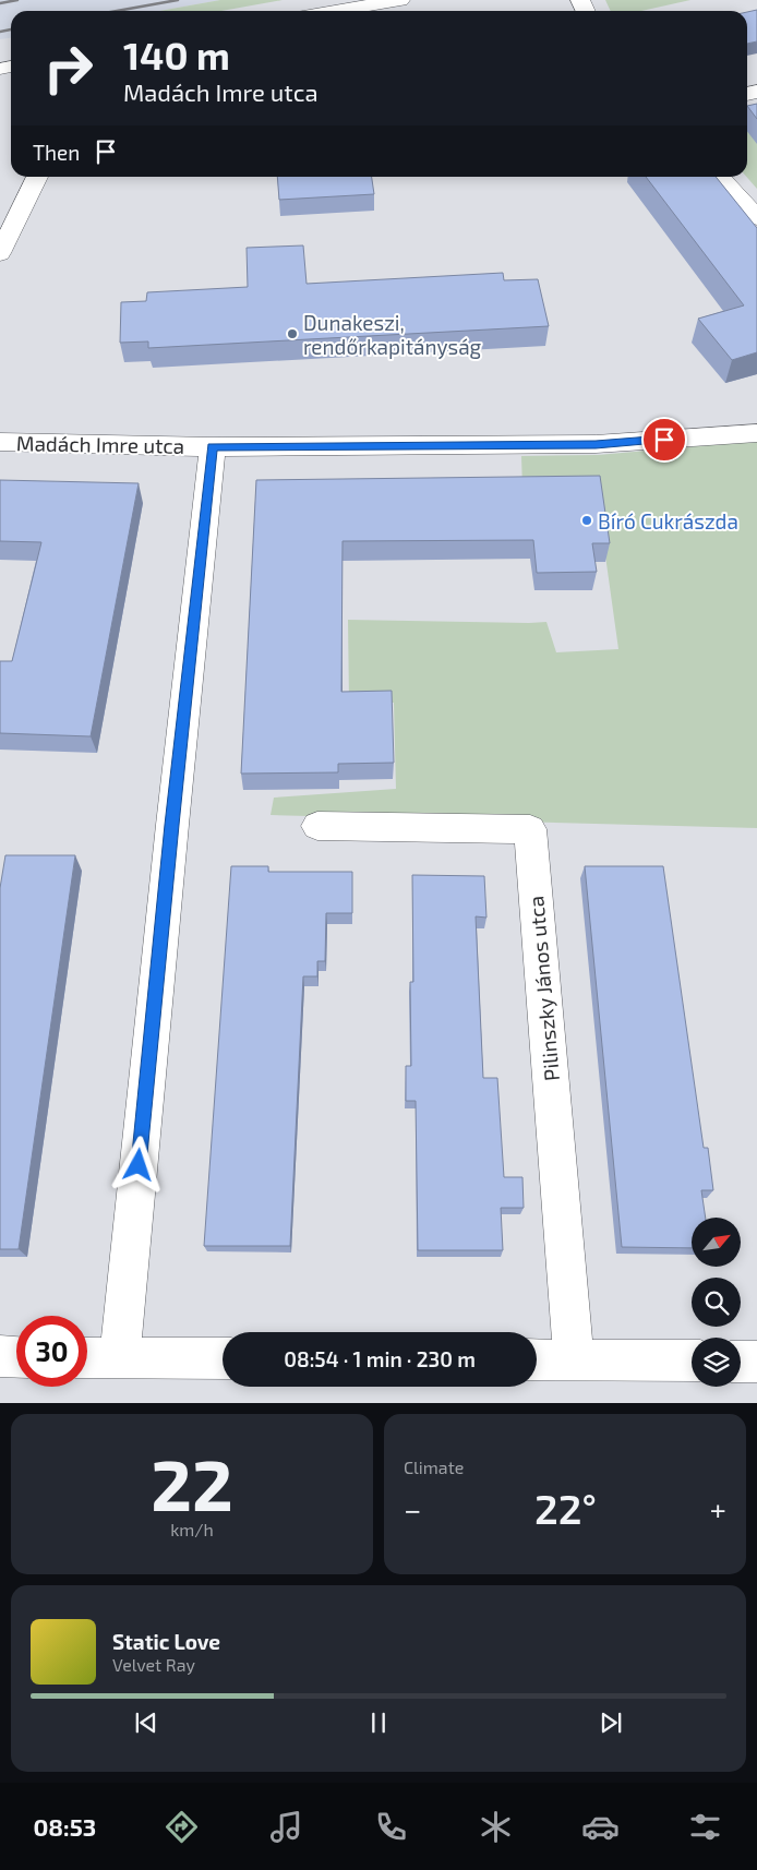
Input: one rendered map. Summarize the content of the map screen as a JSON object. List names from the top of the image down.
{
  "streets": {
    "street": ["Madách Imre utca", "Pilinszky János utca"]
  },
  "places": ["Dunakeszi, rendőrkapitányság", "Bíró Cukrászda"],
  "north": "top right",
  "page": {
    "turn": ["140 m", "Madách Imre utca"],
    "then": "Then",
    "limit": "30",
    "trip": "08:54 · 1 min · 230 m",
    "tile": [
      ["22", "km/h"],
      "Climate"
    ],
    "heat": ["−", "22°", "+"],
    "song": ["Static Love", "Velvet Ray"],
    "tabs": "08:53"
  }
}
